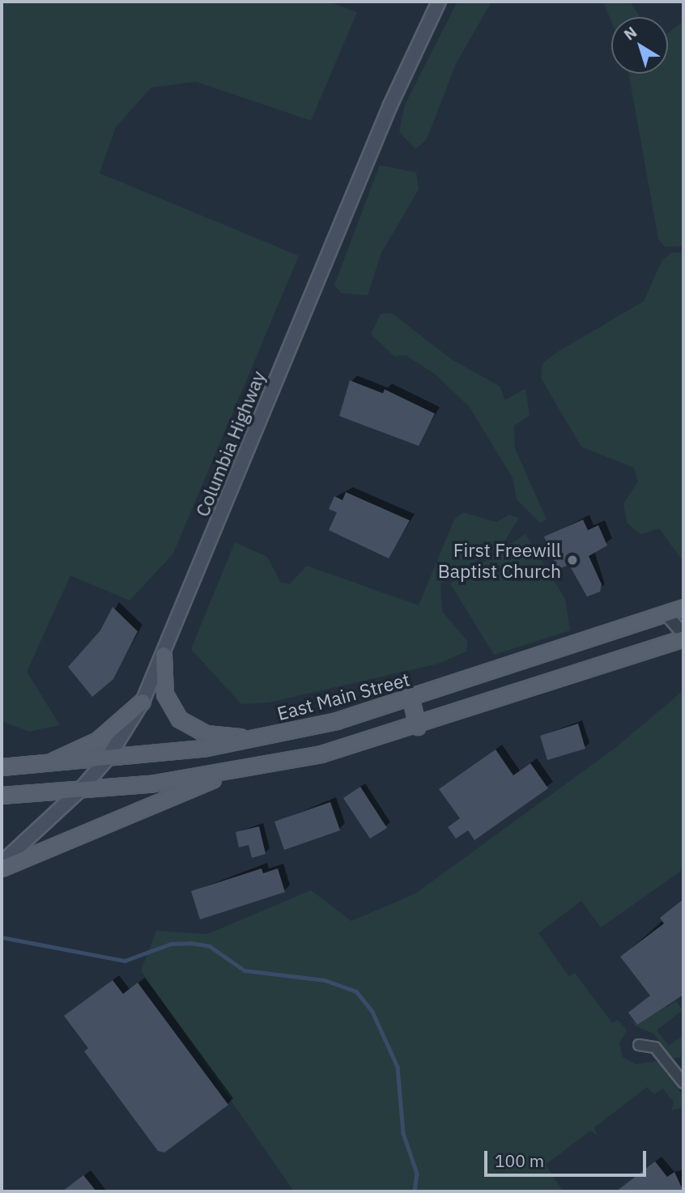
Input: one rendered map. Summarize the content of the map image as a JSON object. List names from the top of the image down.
{
  "streets": {
    "main road": ["Columbia Highway", "East Main Street"]
  },
  "crossings": [
    ["Columbia Highway", "East Main Street"]
  ],
  "places": ["First Freewill Baptist Church"],
  "scale_bar": "100 m",
  "north": "top left"
}
